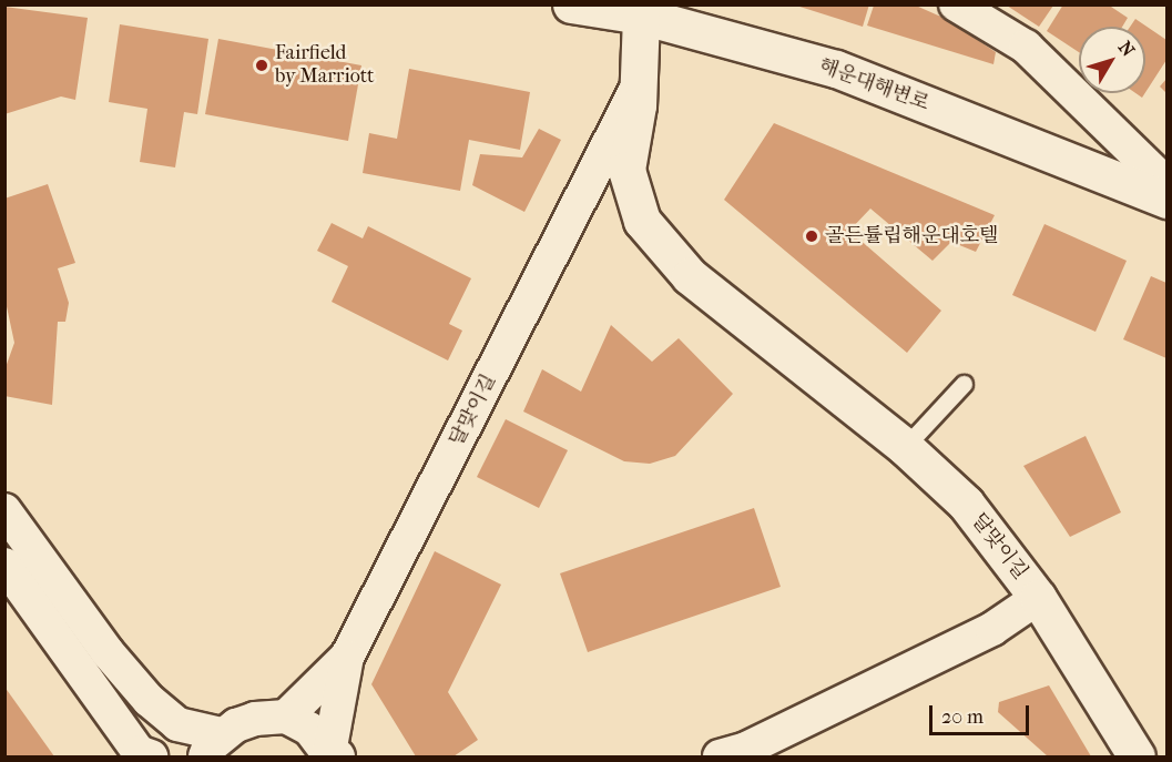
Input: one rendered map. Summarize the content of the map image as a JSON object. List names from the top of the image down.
{
  "streets": {
    "street": ["해운대해변로", "달맞이길"]
  },
  "crossings": [
    ["해운대해변로", "달맞이길"]
  ],
  "places": ["Fairfield by Marriott", "골든튤립해운대호텔"],
  "scale_bar": "20 m",
  "north": "top right"
}
